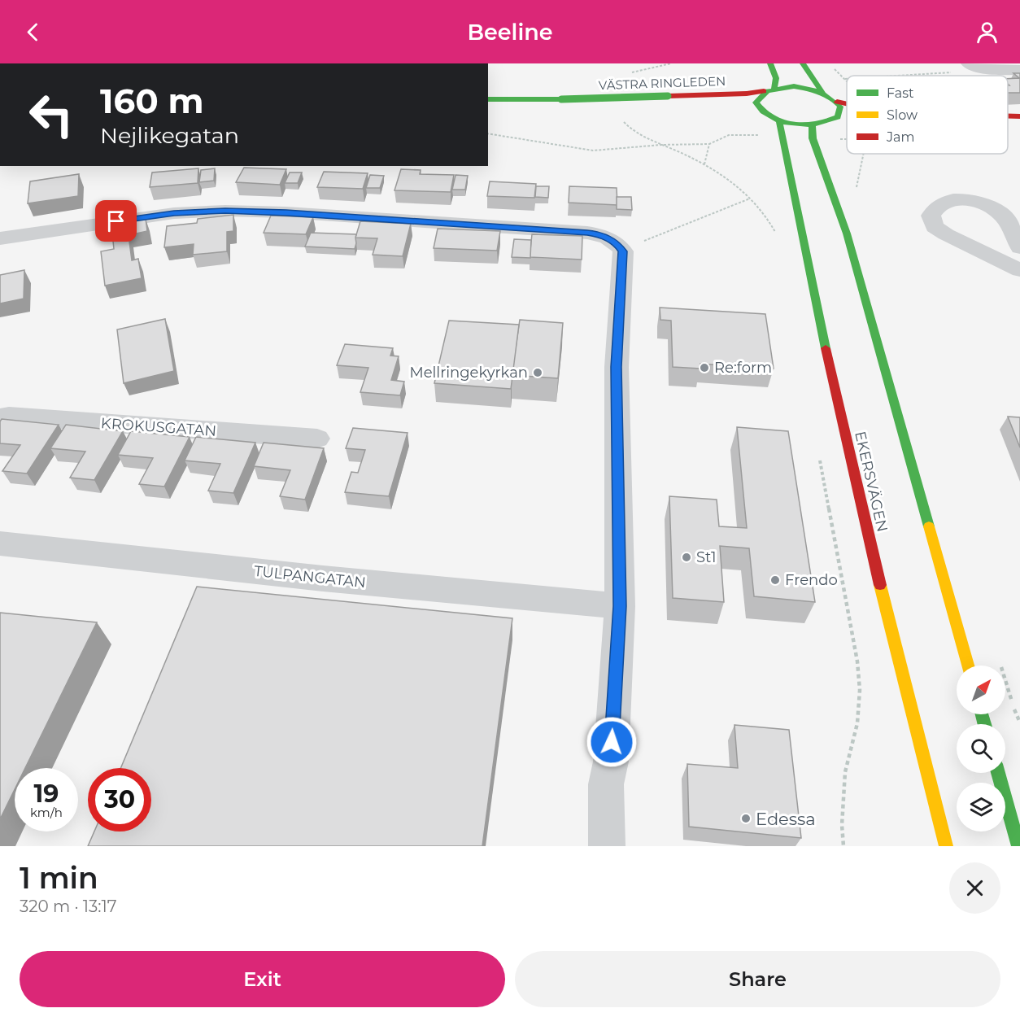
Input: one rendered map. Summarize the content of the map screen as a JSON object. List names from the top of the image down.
{
  "streets": {
    "main road": ["VÄSTRA RINGLEDEN", "EKERSVÄGEN"],
    "street": ["KROKUSGATAN", "TULPANGATAN"]
  },
  "crossings": [
    ["VÄSTRA RINGLEDEN", "EKERSVÄGEN"]
  ],
  "places": [
    "Re:form",
    "Mellringekyrkan",
    "St1",
    "Frendo",
    "Edessa"
  ],
  "legend": ["Fast", "Slow", "Jam"],
  "north": "top right",
  "page": {
    "header": "Beeline",
    "turn": ["160 m", "Nejlikegatan"],
    "speed": "19 km/h",
    "limit": "30",
    "heading": ["1 min", "320 m · 13:17"],
    "buttons": ["Exit", "Share"]
  }
}
